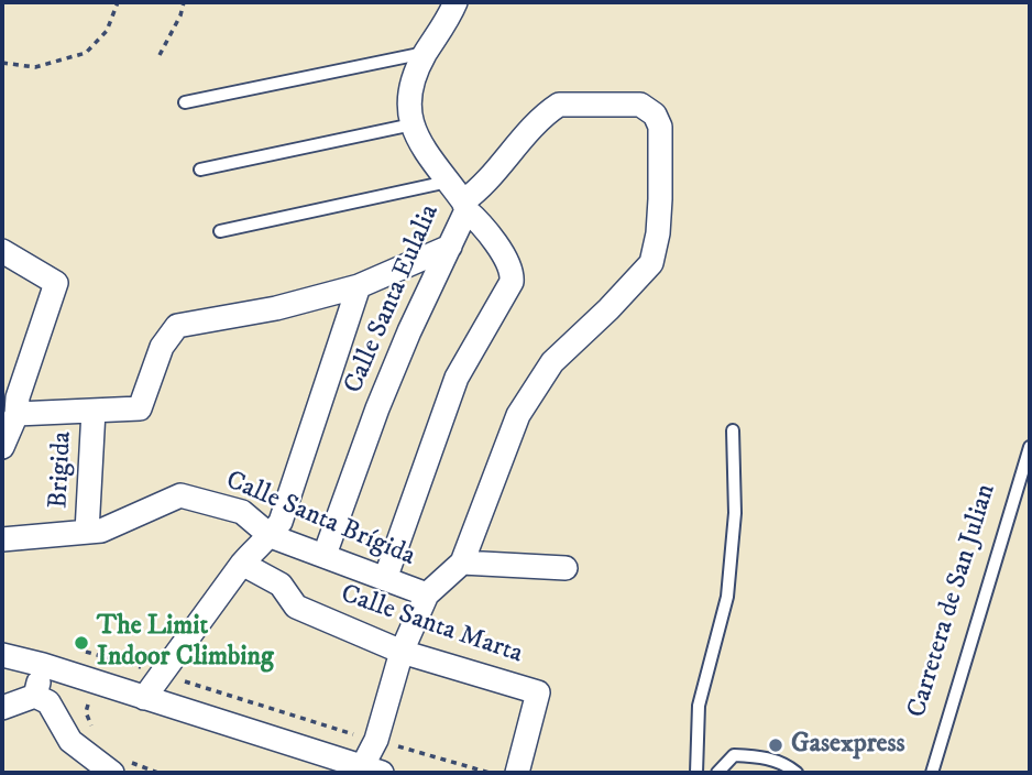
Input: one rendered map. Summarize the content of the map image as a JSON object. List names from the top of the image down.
{
  "streets": {
    "street": [
      "Calle Santa Eulalia",
      "Brigida",
      "Calle Santa Brígida",
      "Calle Santa Marta"
    ],
    "lane": ["Carretera de San Julian"]
  },
  "crossings": [
    ["Calle Santa Eulalia", "Calle Santa Brígida"],
    ["Brigida", "Calle Santa Brígida"]
  ],
  "places": ["The Limit Indoor Climbing", "Gasexpress"]
}
